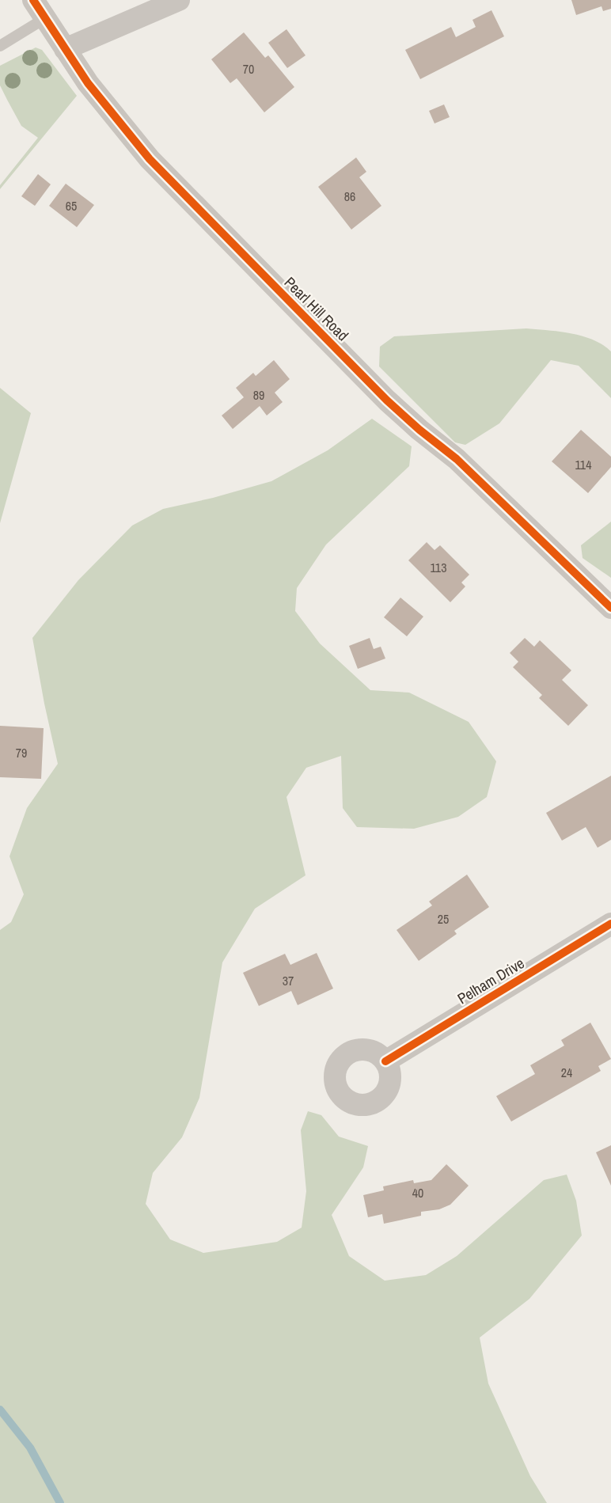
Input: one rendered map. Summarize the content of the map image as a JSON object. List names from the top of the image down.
{
  "streets": {
    "street": ["Pearl Hill Road", "Pelham Drive"]
  },
  "house_numbers": [
    "70",
    "86",
    "65",
    "89",
    "114",
    "113",
    "79",
    "25",
    "37",
    "24",
    "40"
  ]
}
